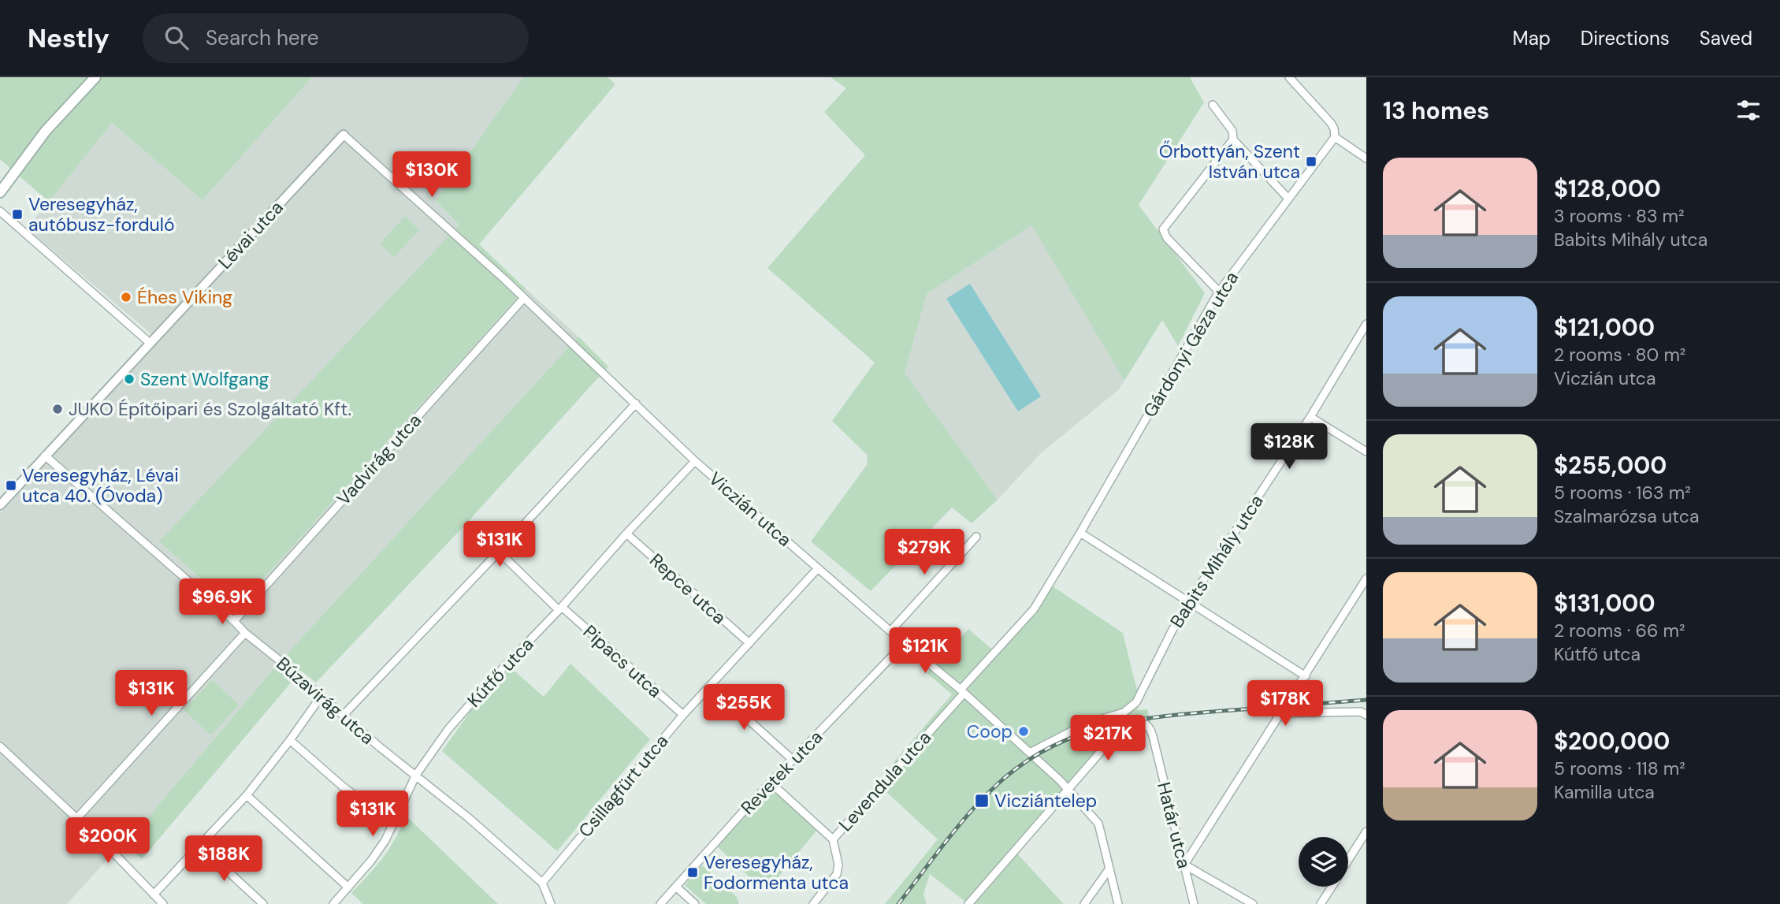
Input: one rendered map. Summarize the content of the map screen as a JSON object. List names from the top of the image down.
{
  "streets": {
    "street": [
      "Lévai utca",
      "Gárdonyi Géza utca",
      "Vadvirág utca",
      "Viczián utca",
      "Babits Mihály utca",
      "Repce utca",
      "Pipacs utca",
      "Kútfő utca",
      "Búzavirág utca",
      "Revetek utca",
      "Levendula utca",
      "Csillagfürt utca",
      "Határ utca"
    ]
  },
  "crossings": [
    ["Lévai utca", "Viczián utca"],
    ["Lévai utca", "Búzavirág utca"],
    ["Gárdonyi Géza utca", "Viczián utca"],
    ["Gárdonyi Géza utca", "Levendula utca"],
    ["Vadvirág utca", "Viczián utca"],
    ["Vadvirág utca", "Búzavirág utca"],
    ["Viczián utca", "Babits Mihály utca"],
    ["Viczián utca", "Kútfő utca"],
    ["Viczián utca", "Revetek utca"],
    ["Viczián utca", "Levendula utca"],
    ["Viczián utca", "Csillagfürt utca"],
    ["Viczián utca", "Határ utca"],
    ["Repce utca", "Kútfő utca"],
    ["Repce utca", "Csillagfürt utca"],
    ["Pipacs utca", "Kútfő utca"],
    ["Pipacs utca", "Csillagfürt utca"],
    ["Kútfő utca", "Búzavirág utca"],
    ["Búzavirág utca", "Csillagfürt utca"]
  ],
  "places": {
    "transit": [
      "Őrbottyán, Szent István utca",
      "Veresegyház, autóbusz-forduló",
      "Veresegyház, Lévai utca 40. (Óvoda)",
      "Vicziántelep",
      "Veresegyház, Fodormenta utca"
    ],
    "other": [
      "Éhes Viking",
      "Szent Wolfgang",
      "JUKO Építőipari és Szolgáltató Kft.",
      "Coop"
    ]
  },
  "page": {
    "header": "Nestly",
    "search": "Search here",
    "nav": ["Map", "Directions", "Saved"],
    "heading": "13 homes",
    "list": [
      {
        "name": "$128,000",
        "note": "3 rooms · 83 m² · Babits Mihály utca"
      },
      {
        "name": "$121,000",
        "note": "2 rooms · 80 m² · Viczián utca"
      },
      {
        "name": "$255,000",
        "note": "5 rooms · 163 m² · Szalmarózsa utca"
      },
      {
        "name": "$131,000",
        "note": "2 rooms · 66 m² · Kútfő utca"
      },
      {
        "name": "$200,000",
        "note": "5 rooms · 118 m² · Kamilla utca"
      }
    ],
    "price": [
      "$130K",
      "$128K",
      "$131K",
      "$279K",
      "$96.9K",
      "$121K",
      "$131K",
      "$178K",
      "$255K",
      "$217K",
      "$131K",
      "$200K",
      "$188K"
    ]
  }
}
